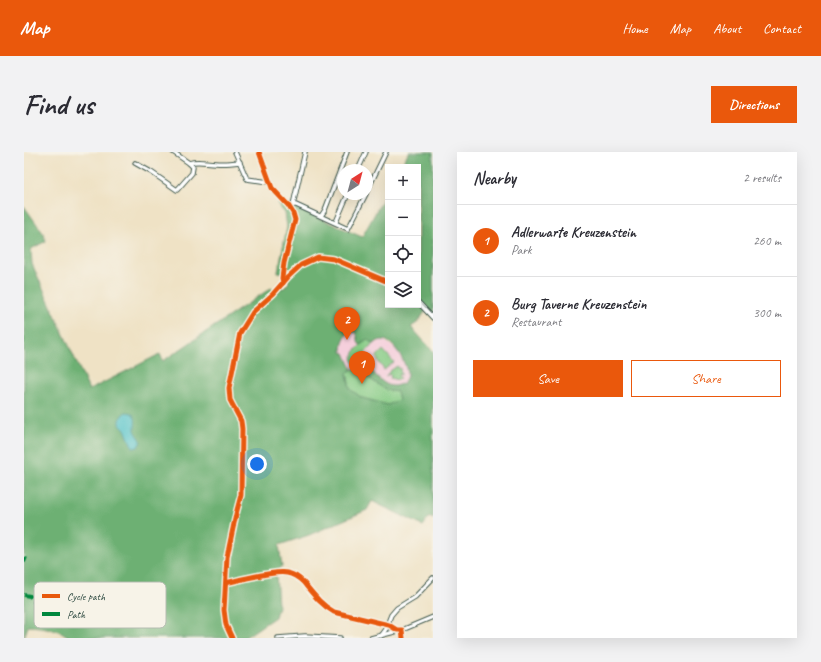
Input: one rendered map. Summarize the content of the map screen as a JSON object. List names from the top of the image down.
{
  "legend": ["Cycle path", "Path"],
  "north": "top right",
  "page": {
    "header": "Map",
    "nav": [
      "Home",
      "Map",
      "About",
      "Contact"
    ],
    "buttons": [
      "Directions",
      ["Save", "Share"]
    ],
    "title": "Find us",
    "heading": ["Nearby", "2 results"],
    "map_buttons": ["+", "−"],
    "list": [
      {
        "mark": "1",
        "name": "Adlerwarte Kreuzenstein",
        "note": "Park",
        "value": "260 m"
      },
      {
        "mark": "2",
        "name": "Burg Taverne Kreuzenstein",
        "note": "Restaurant",
        "value": "300 m"
      }
    ],
    "pins": ["2", "1"]
  }
}
